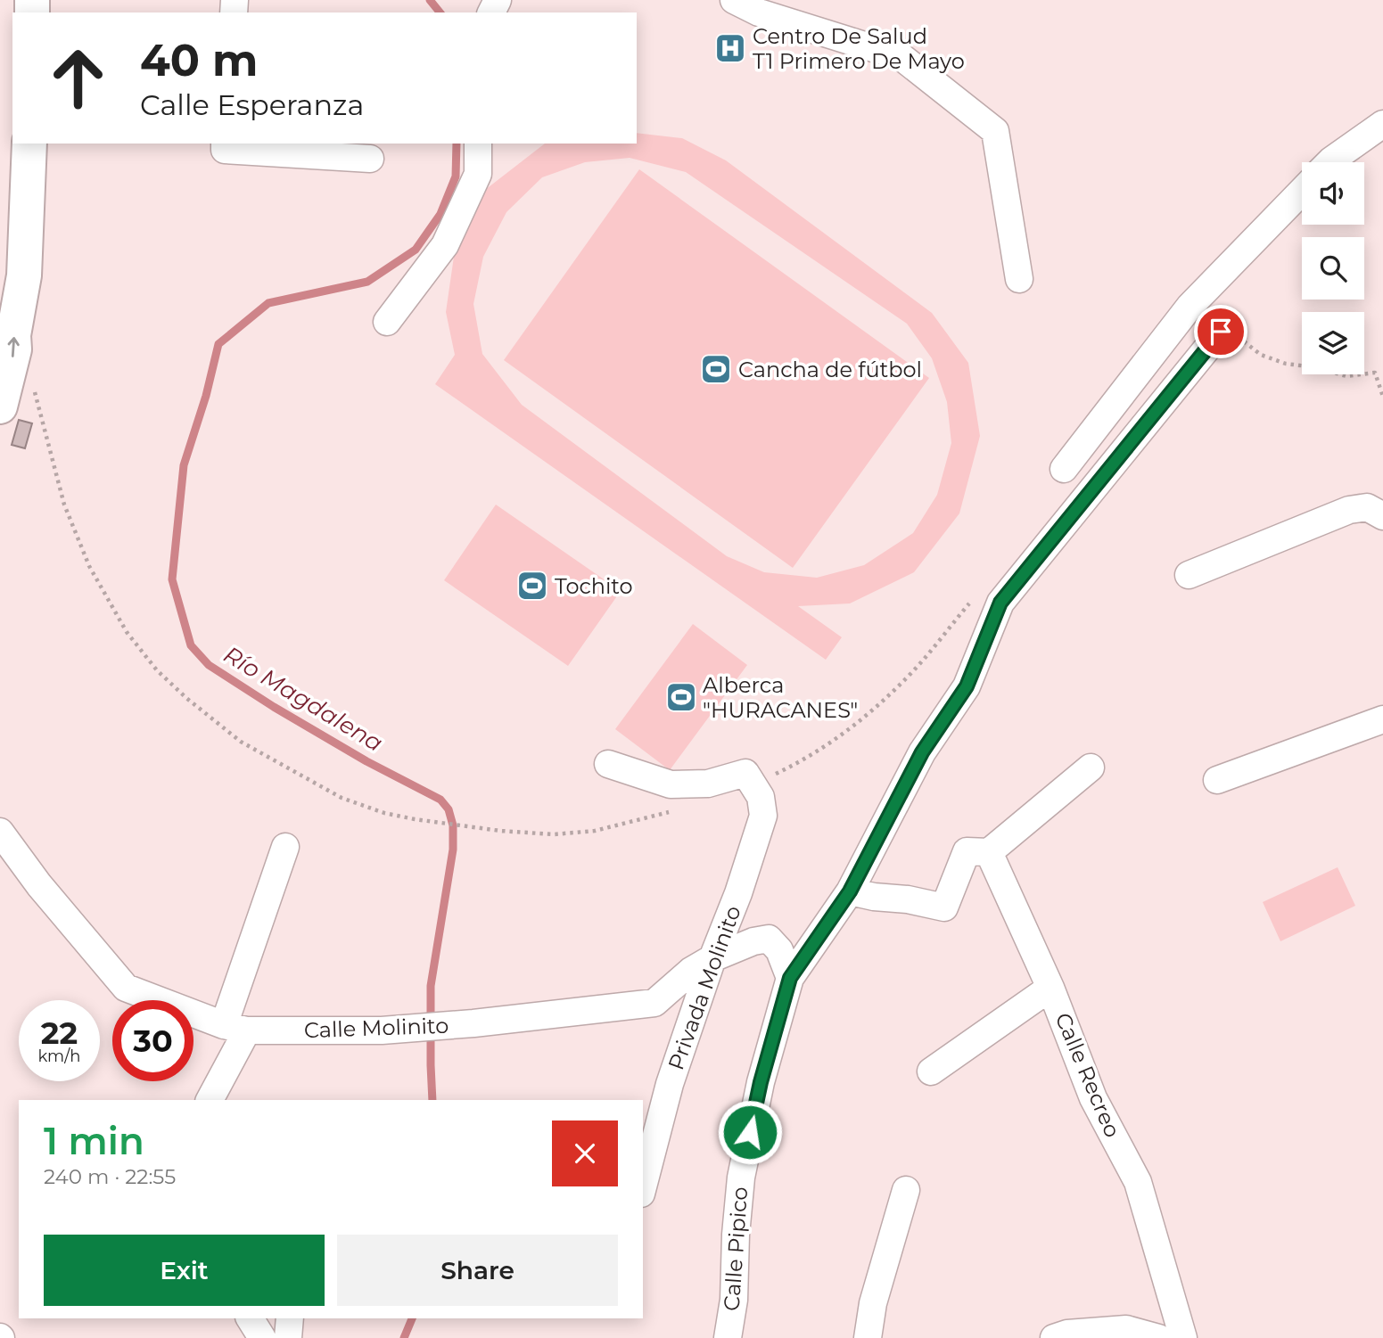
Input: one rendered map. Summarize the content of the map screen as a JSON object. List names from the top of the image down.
{
  "streets": {
    "street": [
      "Privada Molinito",
      "Calle Molinito",
      "Calle Recreo",
      "Calle Pipico"
    ]
  },
  "crossings": [
    ["Privada Molinito", "Calle Molinito"],
    ["Calle Molinito", "Calle Pipico"]
  ],
  "water": ["Río Magdalena"],
  "places": {
    "hospital": ["Centro De Salud T1 Primero De Mayo"],
    "sports": ["Cancha de fútbol", "Tochito", "Alberca \"HURACANES\""]
  },
  "page": {
    "turn": ["40 m", "Calle Esperanza"],
    "speed": "22 km/h",
    "limit": "30",
    "heading": ["1 min", "240 m · 22:55"],
    "buttons": ["Exit", "Share"]
  }
}
